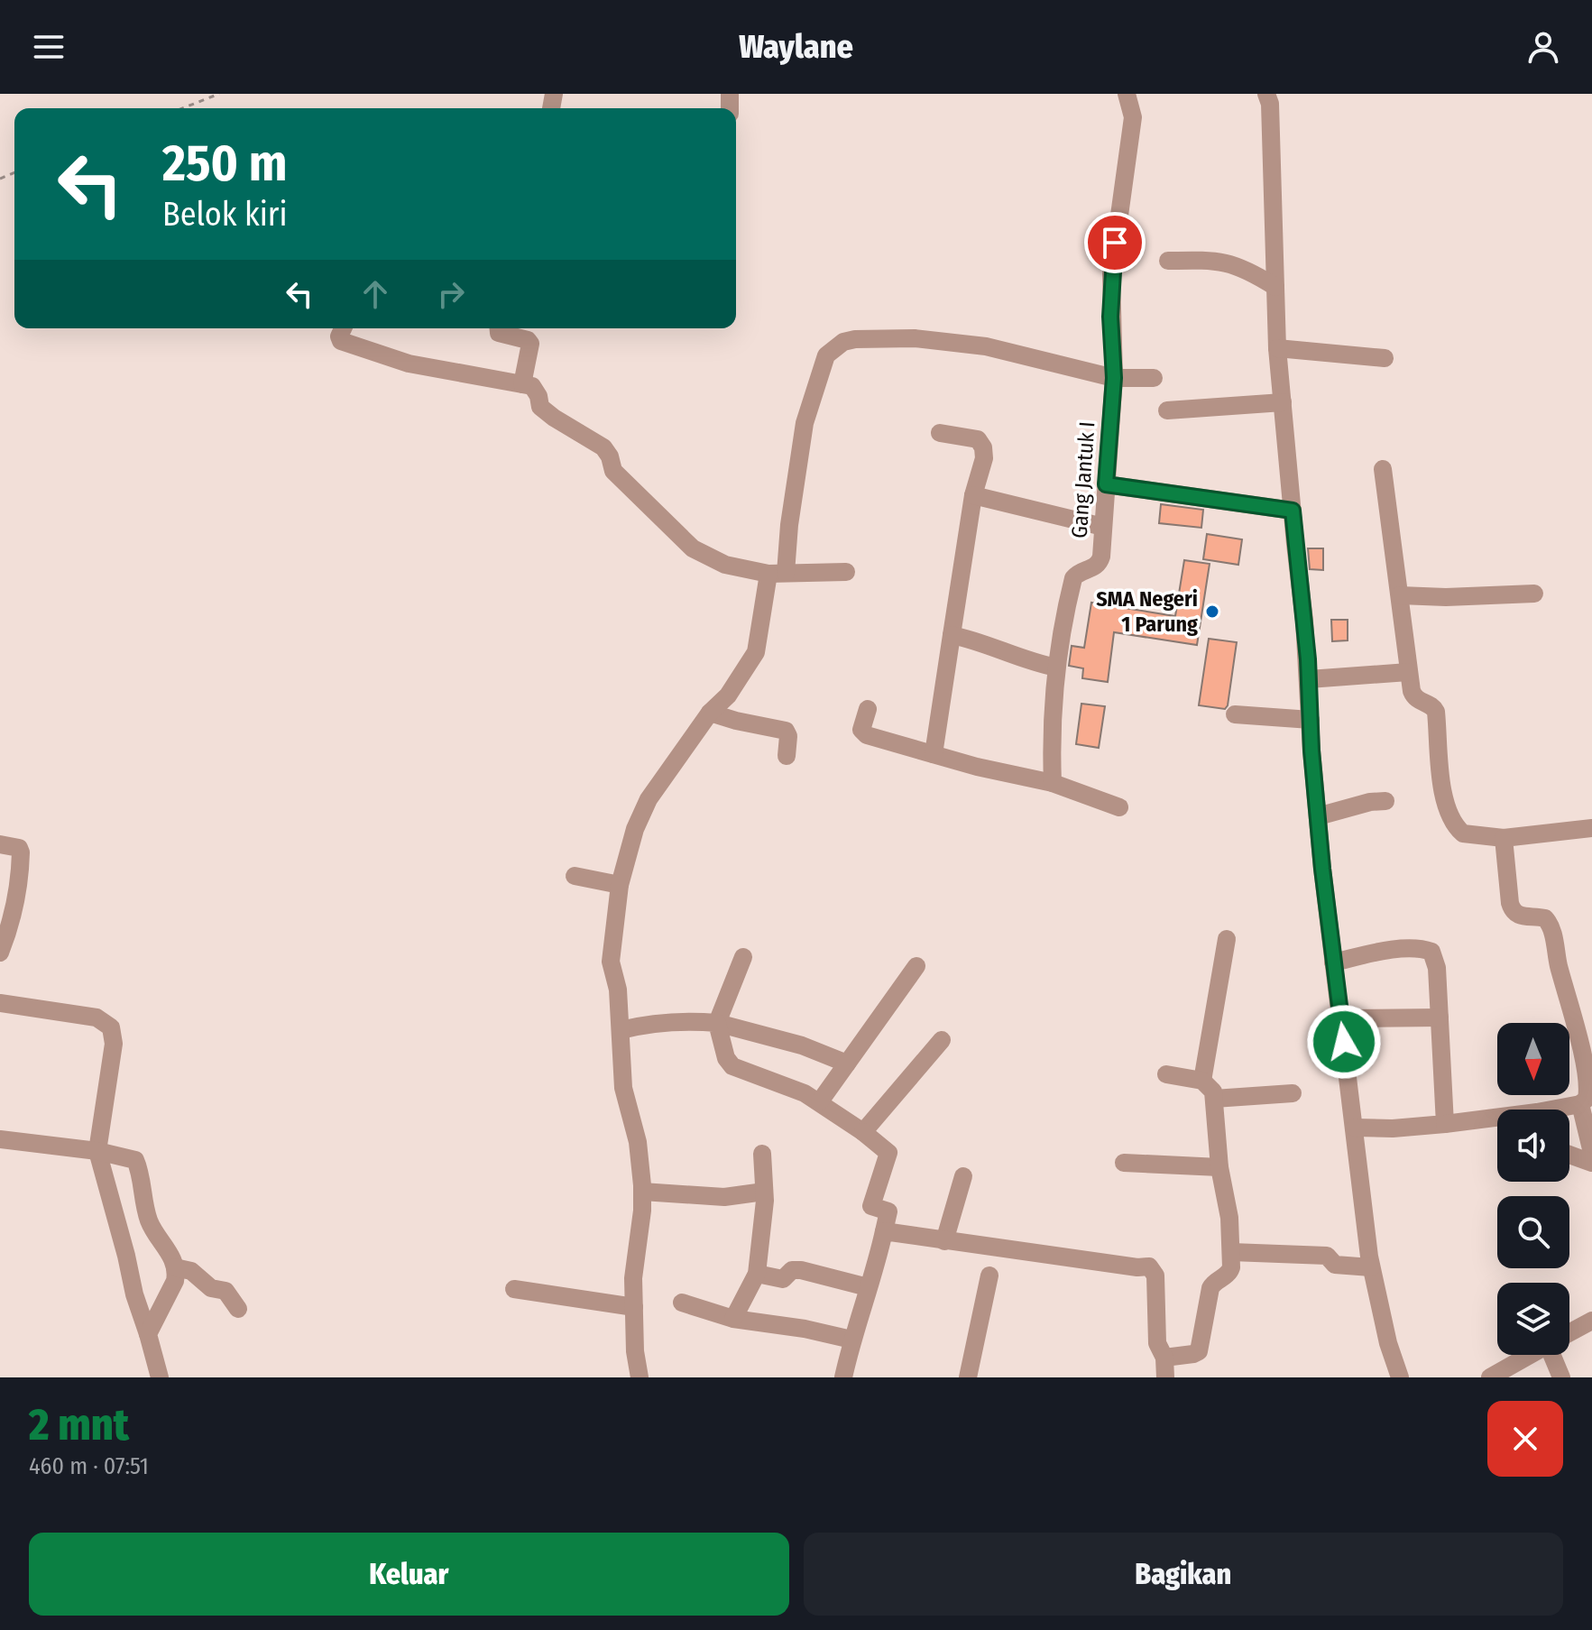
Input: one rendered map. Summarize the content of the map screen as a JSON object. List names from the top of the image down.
{
  "streets": {
    "street": ["Gang Jantuk I"]
  },
  "places": ["SMA Negeri 1 Parung"],
  "north": "bottom",
  "page": {
    "header": "Waylane",
    "turn": ["250 m", "Belok kiri"],
    "heading": ["2 mnt", "460 m · 07:51"],
    "buttons": ["Keluar", "Bagikan"]
  }
}
